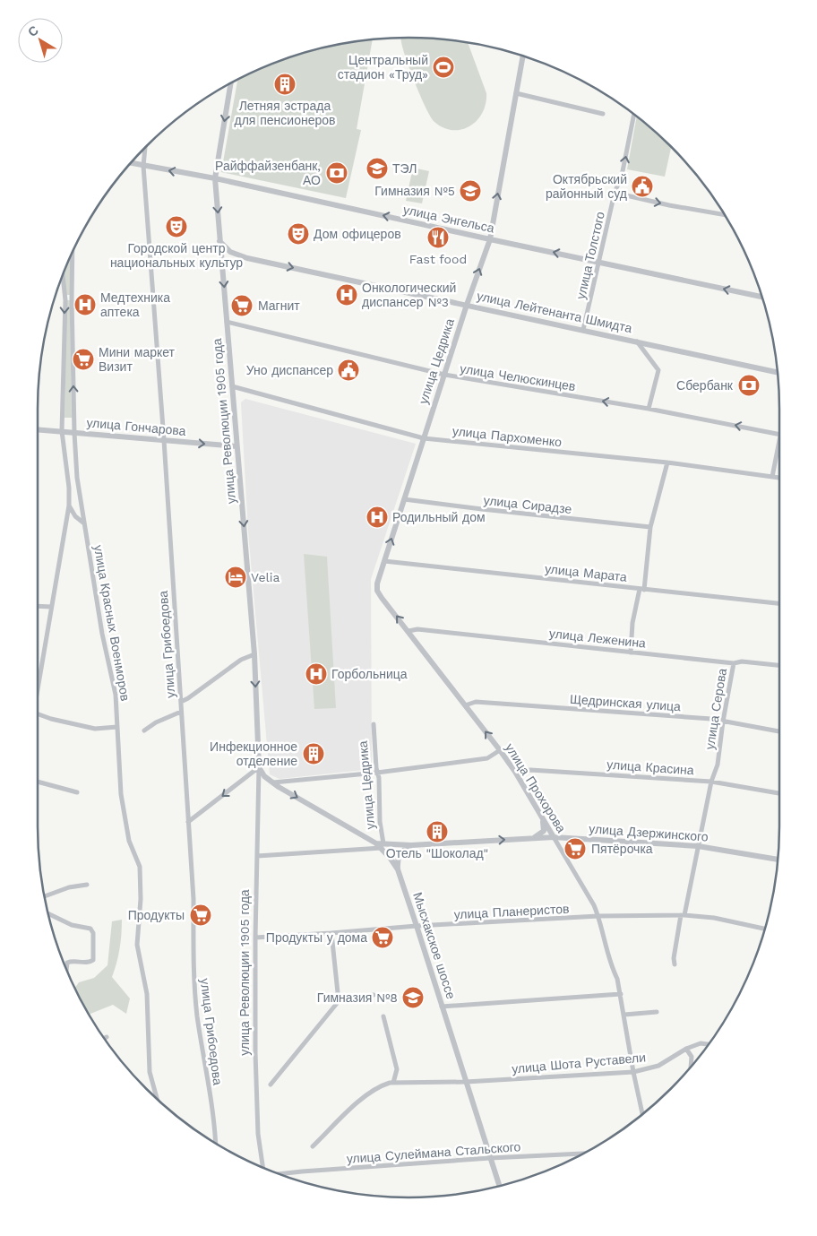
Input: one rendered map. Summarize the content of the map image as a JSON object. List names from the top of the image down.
{
  "streets": {
    "street": [
      "улица Энгельса",
      "улица Толстого",
      "улица Лейтенанта Шмидта",
      "улица Цедрика",
      "улица Челюскинцев",
      "улица Революции 1905 года",
      "улица Гончарова",
      "улица Пархоменко",
      "улица Сирадзе",
      "улица Марата",
      "улица Красных Военморов",
      "улица Леженина",
      "улица Грибоедова",
      "Щедринская улица",
      "улица Серова",
      "улица Красина",
      "улица Прохорова",
      "улица Дзержинского",
      "улица Планеристов",
      "Мысхакское шоссе",
      "улица Шота Руставели",
      "улица Сулеймана Стальского"
    ]
  },
  "crossings": [
    ["улица Энгельса", "улица Толстого"],
    ["улица Энгельса", "улица Цедрика"],
    ["улица Энгельса", "улица Революции 1905 года"],
    ["улица Энгельса", "улица Грибоедова"],
    ["улица Толстого", "улица Лейтенанта Шмидта"],
    ["улица Лейтенанта Шмидта", "улица Цедрика"],
    ["улица Лейтенанта Шмидта", "улица Революции 1905 года"],
    ["улица Цедрика", "улица Челюскинцев"],
    ["улица Цедрика", "улица Пархоменко"],
    ["улица Цедрика", "улица Сирадзе"],
    ["улица Цедрика", "улица Марата"],
    ["улица Цедрика", "улица Прохорова"],
    ["улица Цедрика", "улица Дзержинского"],
    ["улица Цедрика", "Мысхакское шоссе"],
    ["улица Челюскинцев", "улица Революции 1905 года"],
    ["улица Революции 1905 года", "улица Гончарова"],
    ["улица Революции 1905 года", "улица Пархоменко"],
    ["улица Революции 1905 года", "улица Дзержинского"],
    ["улица Революции 1905 года", "улица Планеристов"],
    ["улица Гончарова", "улица Красных Военморов"],
    ["улица Гончарова", "улица Грибоедова"],
    ["улица Леженина", "улица Серова"],
    ["улица Леженина", "улица Прохорова"],
    ["Щедринская улица", "улица Серова"],
    ["Щедринская улица", "улица Прохорова"],
    ["улица Серова", "улица Красина"],
    ["улица Серова", "улица Дзержинского"],
    ["улица Серова", "улица Планеристов"],
    ["улица Красина", "улица Прохорова"],
    ["улица Прохорова", "улица Дзержинского"],
    ["улица Прохорова", "улица Планеристов"],
    ["улица Прохорова", "улица Шота Руставели"],
    ["улица Дзержинского", "Мысхакское шоссе"],
    ["улица Планеристов", "Мысхакское шоссе"],
    ["Мысхакское шоссе", "улица Шота Руставели"],
    ["Мысхакское шоссе", "улица Сулеймана Стальского"]
  ],
  "one_way": [
    "улица Энгельса",
    "улица Толстого",
    "улица Лейтенанта Шмидта",
    "улица Цедрика",
    "улица Челюскинцев",
    "улица Революции 1905 года",
    "улица Гончарова"
  ],
  "places": {
    "sports": ["Центральный стадион «Труд»"],
    "building": ["Летняя эстрада для пенсионеров", "Инфекционное отделение", "Отель \"Шоколад\""],
    "school or university": ["ТЭЛ", "Гимназия №5", "Гимназия №8"],
    "bank": ["Райффайзенбанк, АО", "Сбербанк"],
    "public building": ["Октябрьский районный суд", "Уно диспансер"],
    "theatre": ["Городской центр национальных культур", "Дом офицеров"],
    "restaurant": ["Fast food"],
    "hospital": [
      "Онкологический диспансер №3",
      "Медтехника аптека",
      "Родильный дом",
      "Горбольница"
    ],
    "supermarket": [
      "Магнит",
      "Мини маркет Визит",
      "Пятёрочка",
      "Продукты",
      "Продукты у дома"
    ],
    "hotel": ["Velia"]
  },
  "north": "top left"
}
